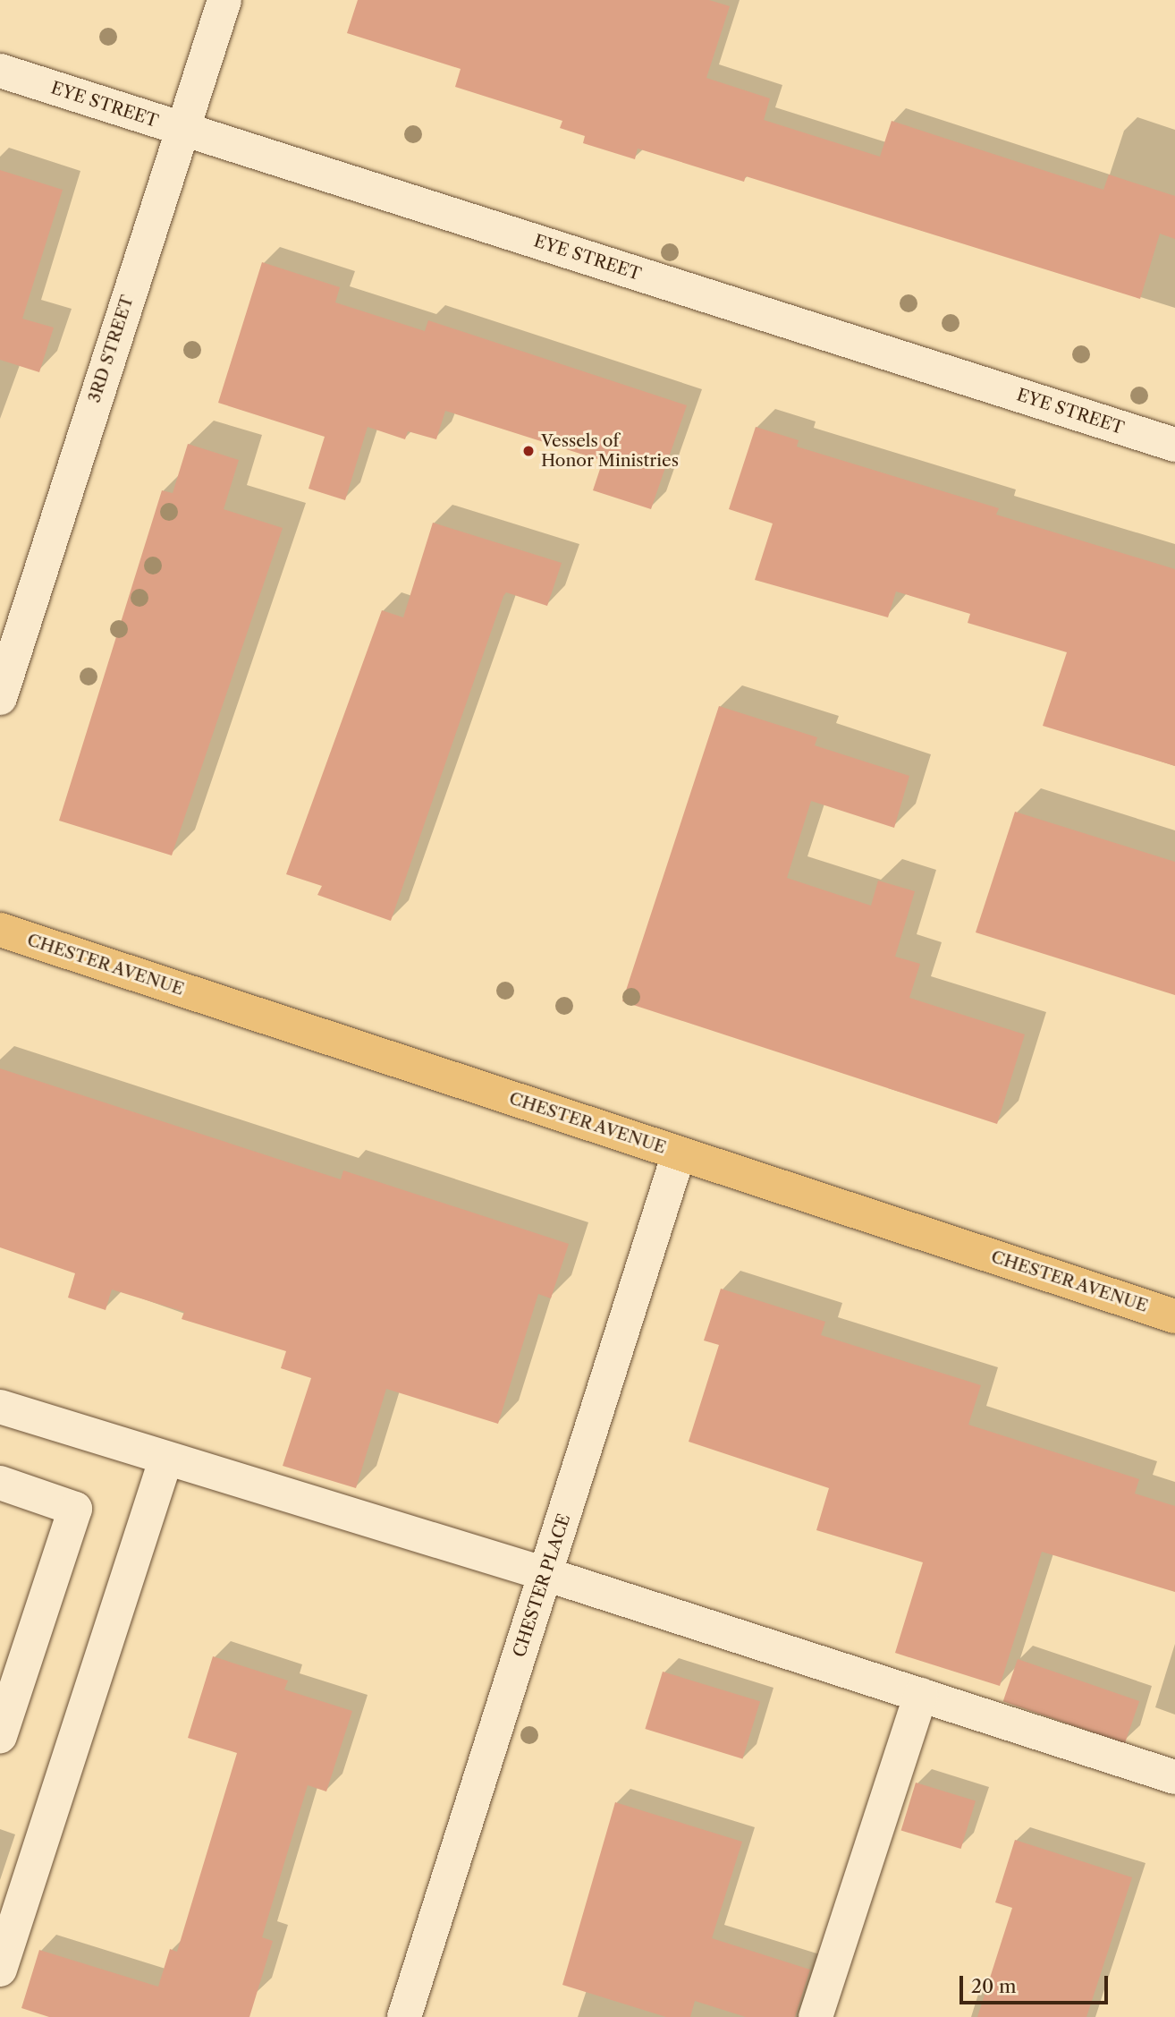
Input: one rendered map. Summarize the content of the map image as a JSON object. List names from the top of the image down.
{
  "streets": {
    "main road": ["CHESTER AVENUE"],
    "street": ["EYE STREET", "3RD STREET", "CHESTER PLACE"]
  },
  "crossings": [
    ["EYE STREET", "3RD STREET"],
    ["CHESTER AVENUE", "CHESTER PLACE"]
  ],
  "places": ["Vessels of Honor Ministries"],
  "scale_bar": "20 m"
}
